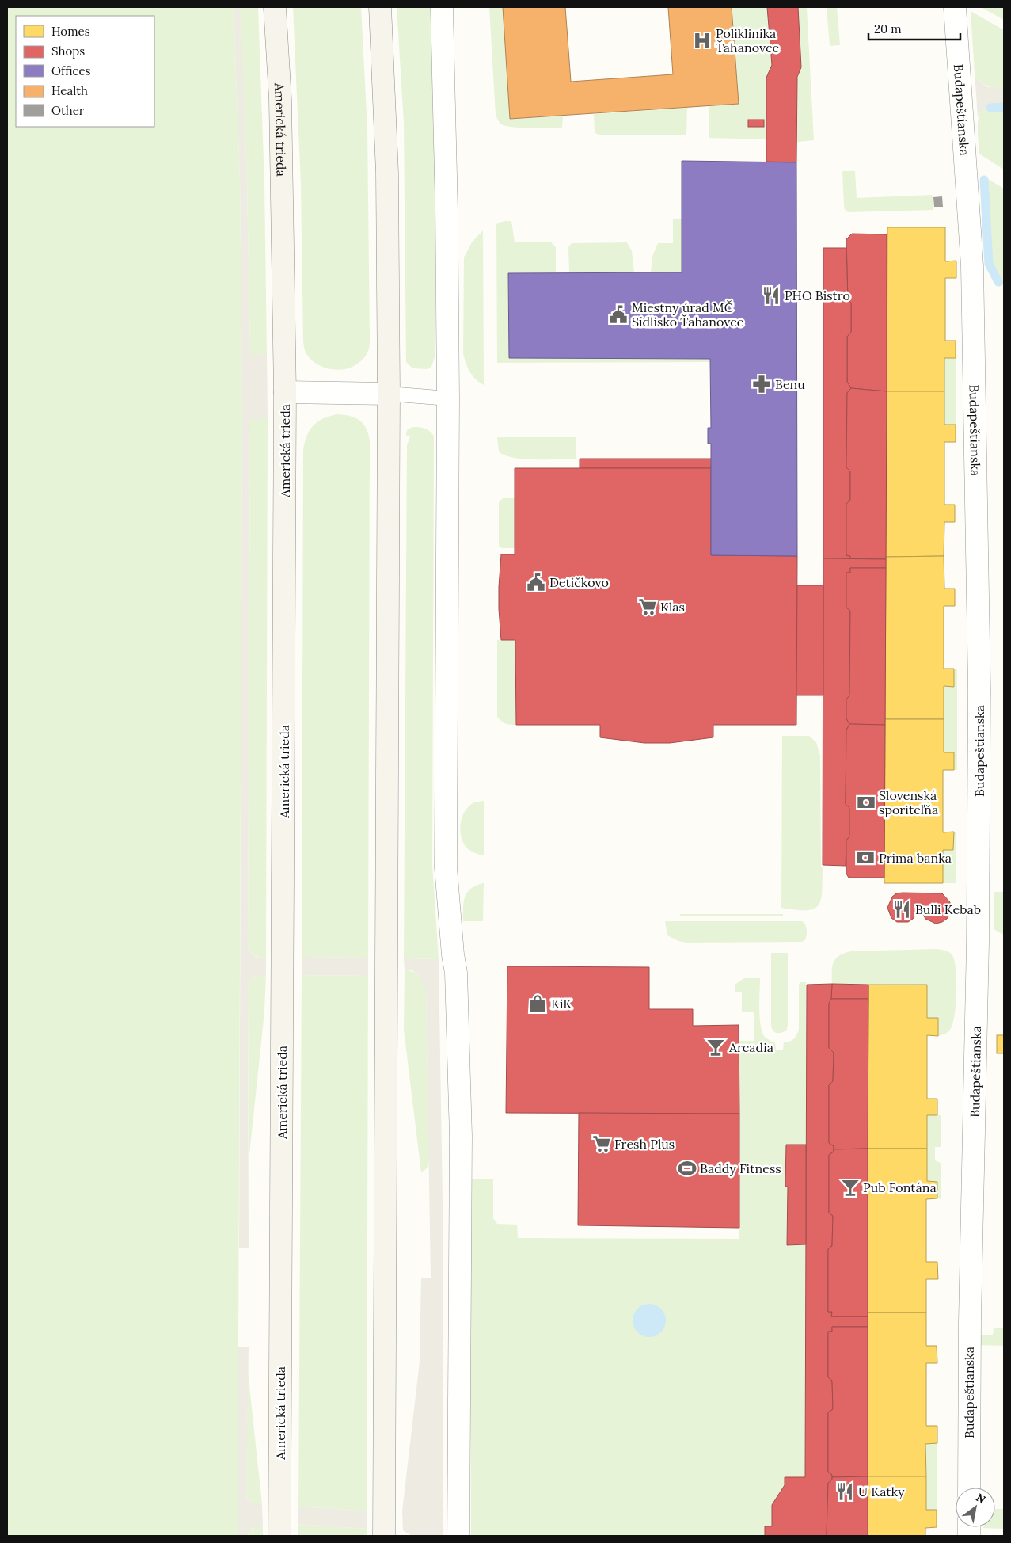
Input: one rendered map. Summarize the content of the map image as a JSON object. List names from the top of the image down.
{
  "streets": {
    "street": ["Budapeštianska", "Americká trieda"]
  },
  "places": {
    "hospital": ["Poliklinika Ťahanovce"],
    "restaurant": ["PHO Bistro", "Bulli Kebab", "U Katky"],
    "public building": ["Miestny úrad MČ Sídlisko Ťahanovce", "Detičkovo"],
    "pharmacy": ["Benu"],
    "supermarket": ["Klas", "Fresh Plus"],
    "bank": ["Slovenská sporiteľňa", "Prima banka"],
    "shop": ["KiK"],
    "bar": ["Arcadia", "Pub Fontána"],
    "sports": ["Baddy Fitness"]
  },
  "legend": [
    "Homes",
    "Shops",
    "Offices",
    "Health",
    "Other"
  ],
  "scale_bar": "20 m",
  "north": "top right"
}
